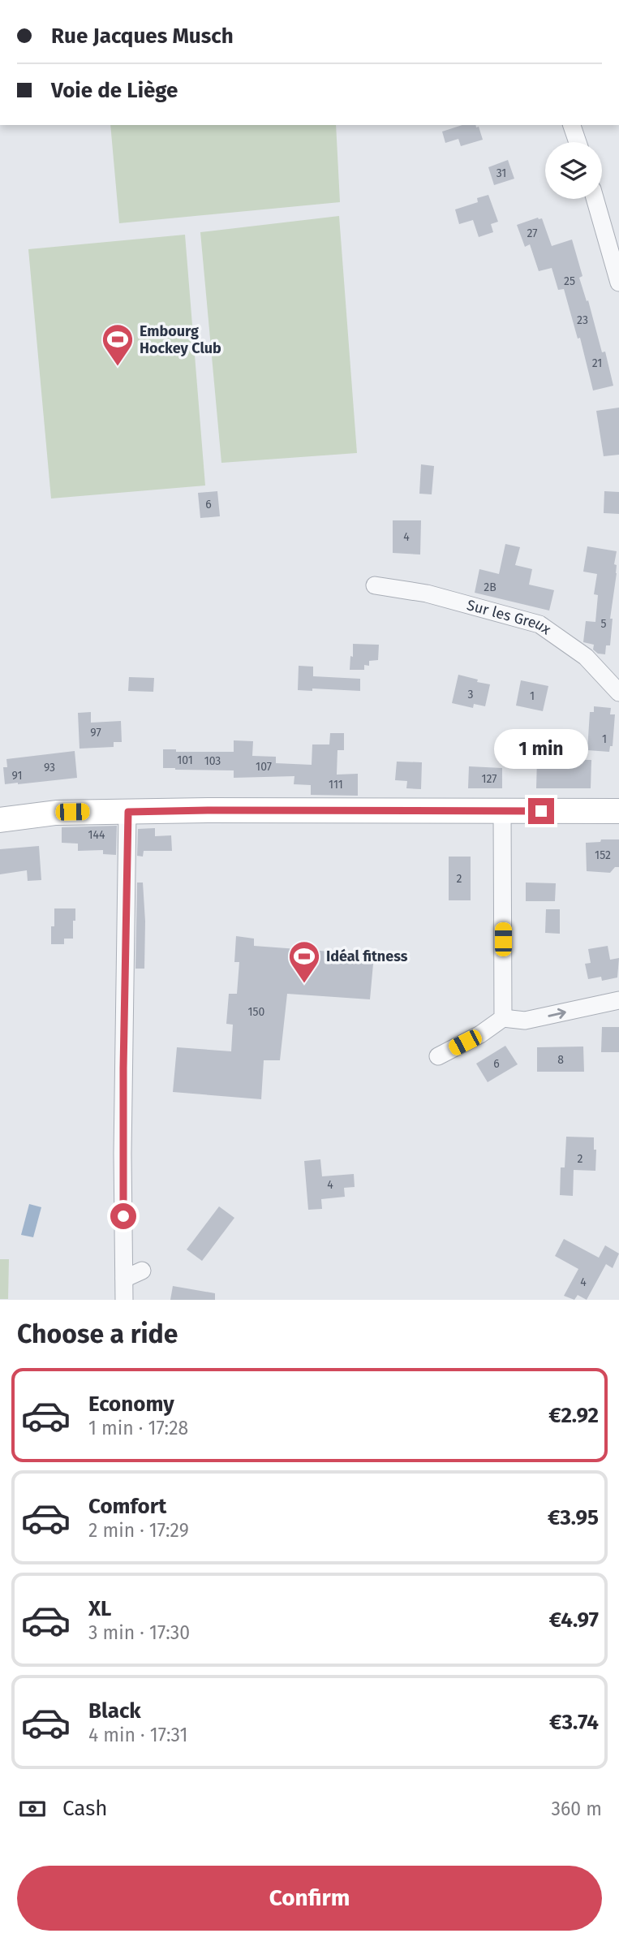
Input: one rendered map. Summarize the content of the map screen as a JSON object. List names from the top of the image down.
{
  "streets": {
    "street": ["Sur les Greux"]
  },
  "places": {
    "sports": ["Embourg Hockey Club", "Idéal fitness"]
  },
  "house_numbers": [
    "31",
    "27",
    "25",
    "23",
    "21",
    "6",
    "4",
    "2B",
    "5",
    "3",
    "1",
    "97",
    "1",
    "101",
    "103",
    "107",
    "93",
    "91",
    "127",
    "111",
    "144",
    "152",
    "2",
    "150",
    "8",
    "6",
    "2",
    "4",
    "4"
  ],
  "page": {
    "banner": ["Rue Jacques Musch", "Voie de Liège"],
    "bubble": "1 min",
    "heading": "Choose a ride",
    "list": [
      {
        "name": "Economy",
        "note": "1 min · 17:28",
        "value": "€2.92"
      },
      {
        "name": "Comfort",
        "note": "2 min · 17:29",
        "value": "€3.95"
      },
      {
        "name": "XL",
        "note": "3 min · 17:30",
        "value": "€4.97"
      },
      {
        "name": "Black",
        "note": "4 min · 17:31",
        "value": "€3.74"
      }
    ],
    "pay": ["Cash", "360 m"],
    "buttons": "Confirm"
  }
}
